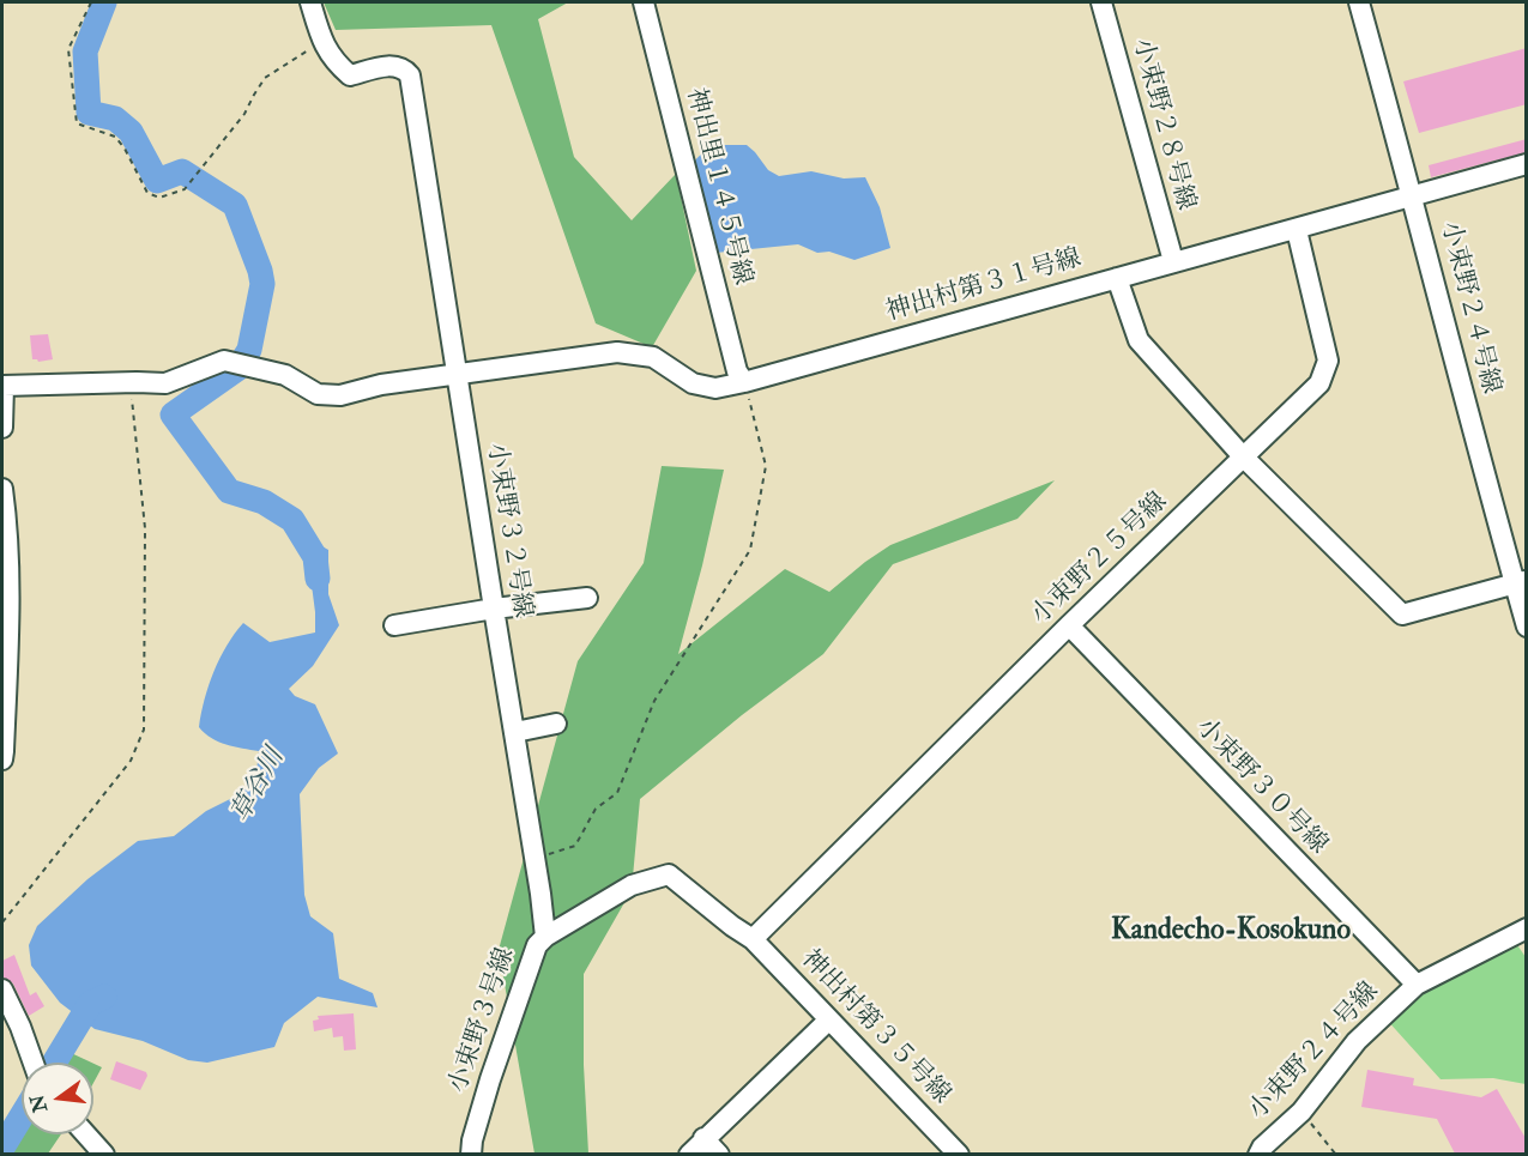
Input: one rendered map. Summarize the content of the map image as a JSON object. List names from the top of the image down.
{
  "streets": {
    "street": [
      "小束野２８号線",
      "神出里１４５号線",
      "神出村第３１号線",
      "小束野２４号線",
      "小束野３２号線",
      "小束野２５号線",
      "小束野３０号線",
      "小束野３号線",
      "神出村第３５号線"
    ]
  },
  "crossings": [
    ["小束野２８号線", "神出村第３１号線"],
    ["神出里１４５号線", "神出村第３１号線"],
    ["神出村第３１号線", "小束野２４号線"],
    ["神出村第３１号線", "小束野３２号線"],
    ["神出村第３１号線", "小束野２５号線"],
    ["小束野２４号線", "小束野３０号線"],
    ["小束野３２号線", "小束野３号線"],
    ["小束野２５号線", "小束野３０号線"],
    ["小束野２５号線", "小束野３号線"],
    ["小束野２５号線", "神出村第３５号線"],
    ["小束野３号線", "神出村第３５号線"]
  ],
  "districts": ["Kandecho-Kosokuno"],
  "water": ["草谷川"],
  "north": "left"
}
